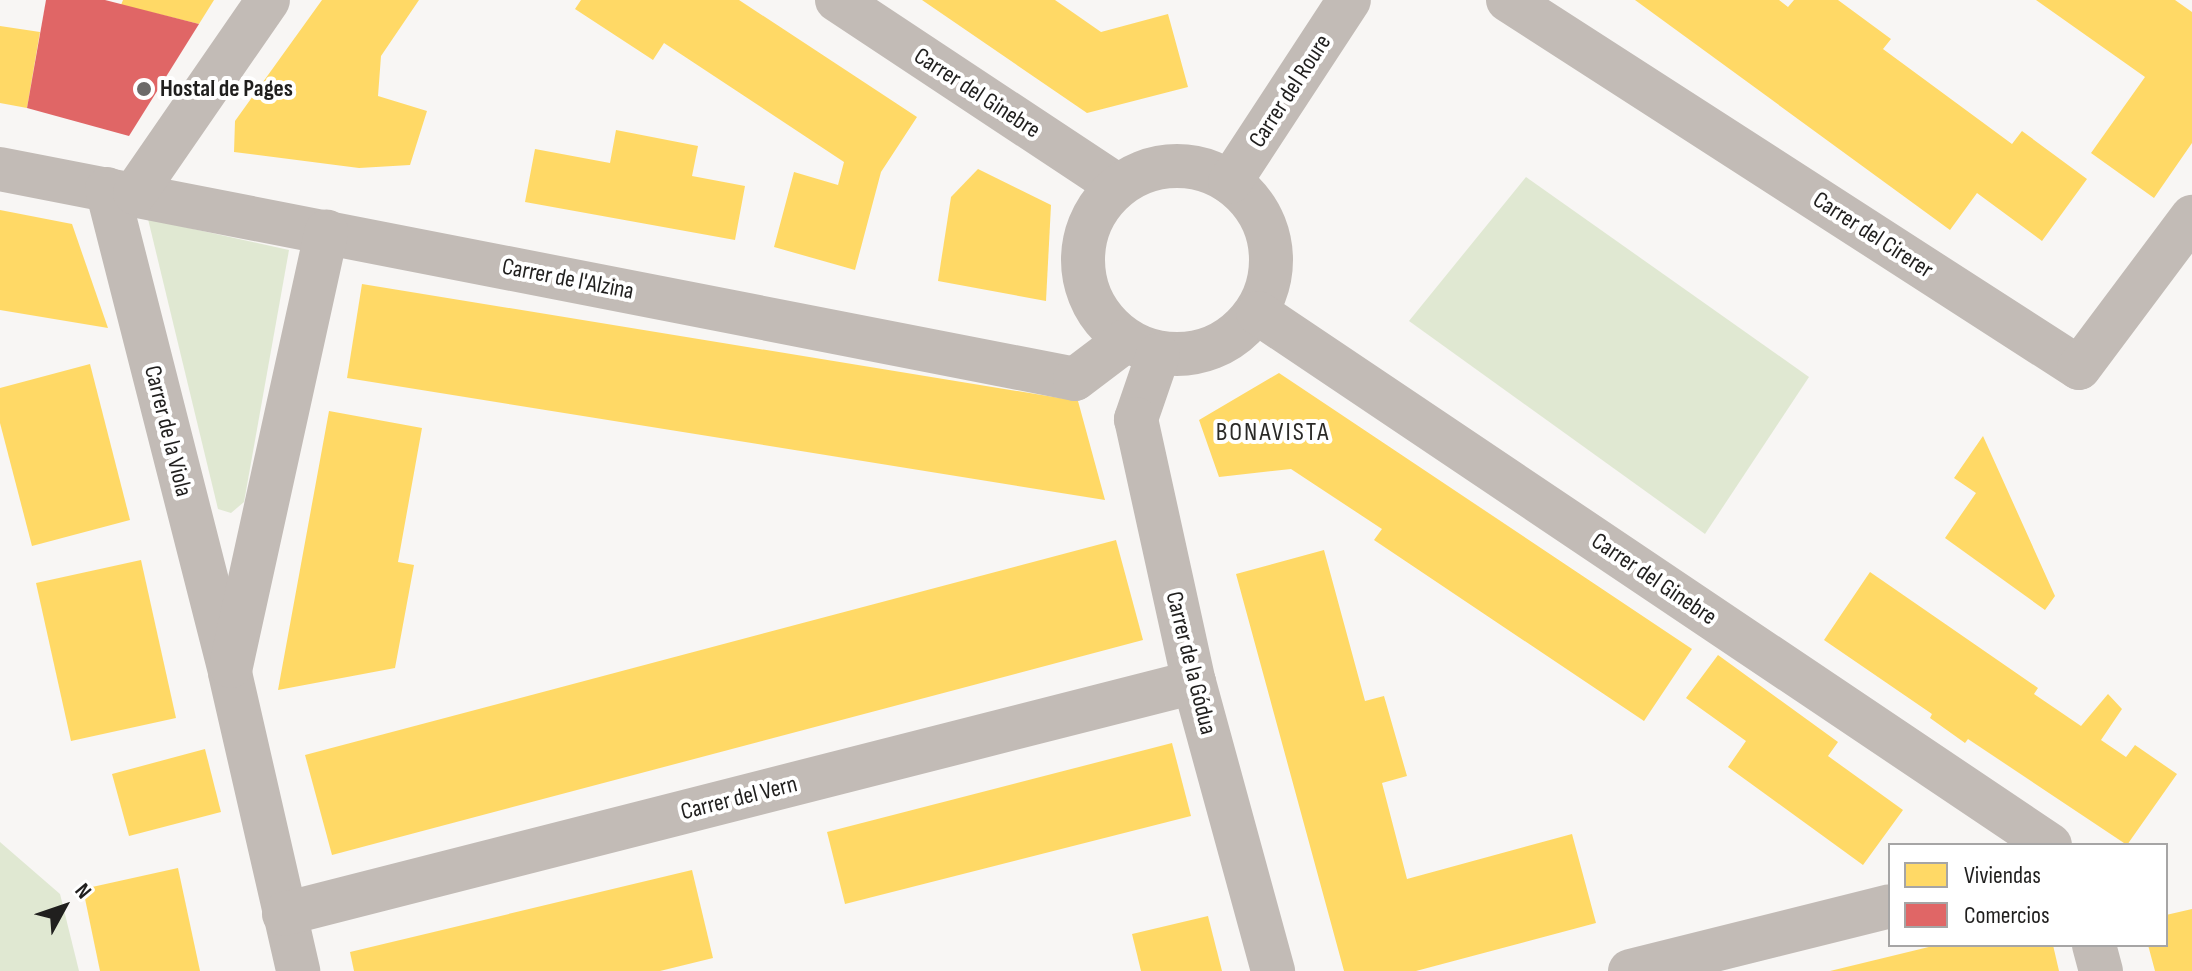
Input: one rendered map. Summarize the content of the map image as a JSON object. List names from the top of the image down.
{
  "streets": {
    "street": [
      "Carrer del Roure",
      "Carrer del Ginebre",
      "Carrer del Cirerer",
      "Carrer de l'Alzina",
      "Carrer de la Viola",
      "Carrer de la Gódua",
      "Carrer del Vern"
    ]
  },
  "crossings": [
    ["Carrer del Roure", "Carrer del Ginebre"],
    ["Carrer del Roure", "Carrer de l'Alzina"],
    ["Carrer del Roure", "Carrer de la Gódua"],
    ["Carrer del Ginebre", "Carrer de l'Alzina"],
    ["Carrer del Ginebre", "Carrer de la Gódua"],
    ["Carrer de l'Alzina", "Carrer de la Viola"],
    ["Carrer de l'Alzina", "Carrer de la Gódua"],
    ["Carrer de la Viola", "Carrer del Vern"],
    ["Carrer de la Gódua", "Carrer del Vern"]
  ],
  "districts": ["BONAVISTA"],
  "places": ["Hostal de Pages"],
  "legend": ["Viviendas", "Comercios"],
  "north": "top right"
}
